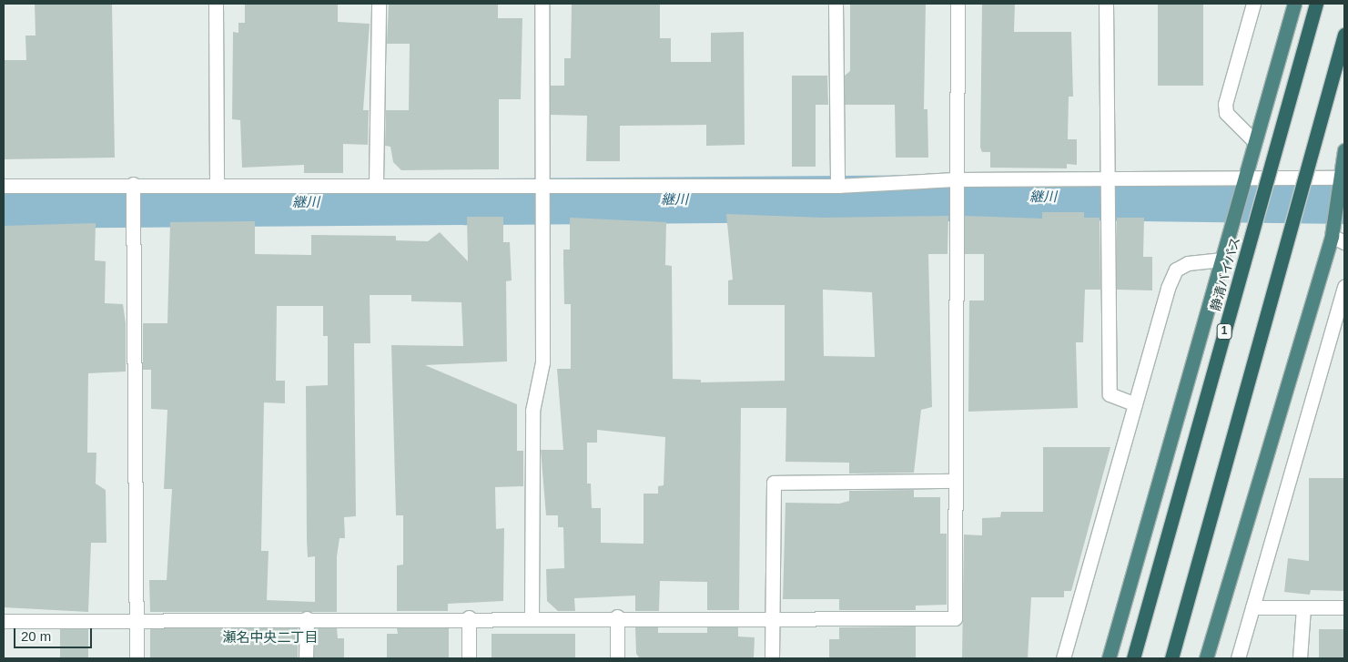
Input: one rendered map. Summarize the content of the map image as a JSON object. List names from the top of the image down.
{
  "streets": {
    "highway": ["静清バイパス", "1"]
  },
  "districts": ["瀬名中央二丁目"],
  "water": ["継川"],
  "scale_bar": "20 m"
}
